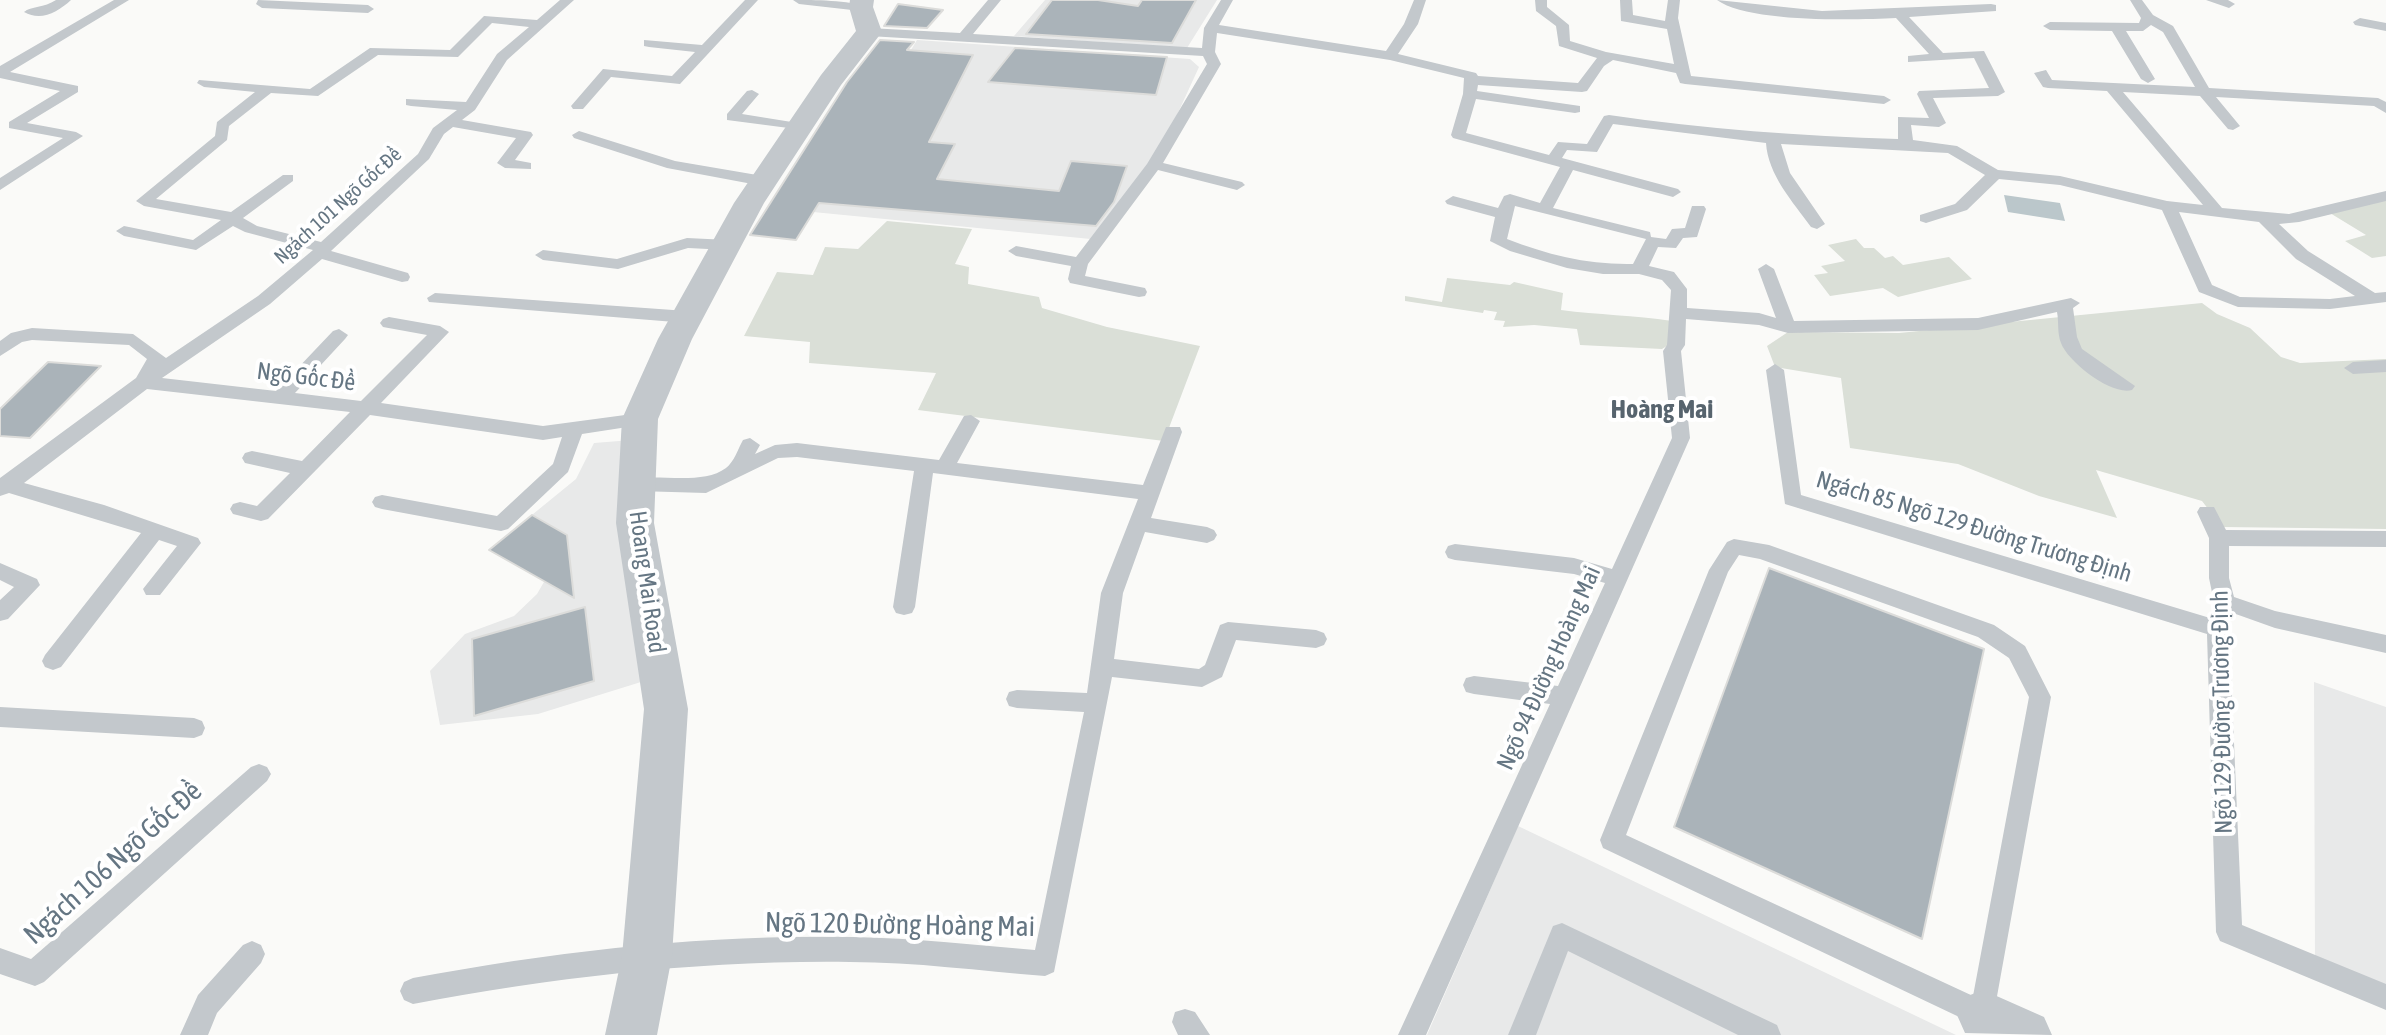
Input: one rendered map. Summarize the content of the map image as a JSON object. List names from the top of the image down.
{
  "streets": {
    "street": ["Hoang Mai Road"],
    "lane": [
      "Ngách 101 Ngõ Gốc Đề",
      "Ngõ Gốc Đề",
      "Ngách 85 Ngõ 129 Đường Trương Định",
      "Ngõ 94 Đường Hoàng Mai",
      "Ngõ 129 Đường Trương Định",
      "Ngách 106 Ngõ Gốc Đề",
      "Ngõ 120 Đường Hoàng Mai"
    ]
  },
  "crossings": [
    ["Ngách 101 Ngõ Gốc Đề", "Ngõ Gốc Đề"],
    ["Ngõ Gốc Đề", "Hoang Mai Road"],
    ["Ngách 85 Ngõ 129 Đường Trương Định", "Ngõ 129 Đường Trương Định"],
    ["Hoang Mai Road", "Ngõ 120 Đường Hoàng Mai"]
  ],
  "districts": ["Hoàng Mai"]
}
